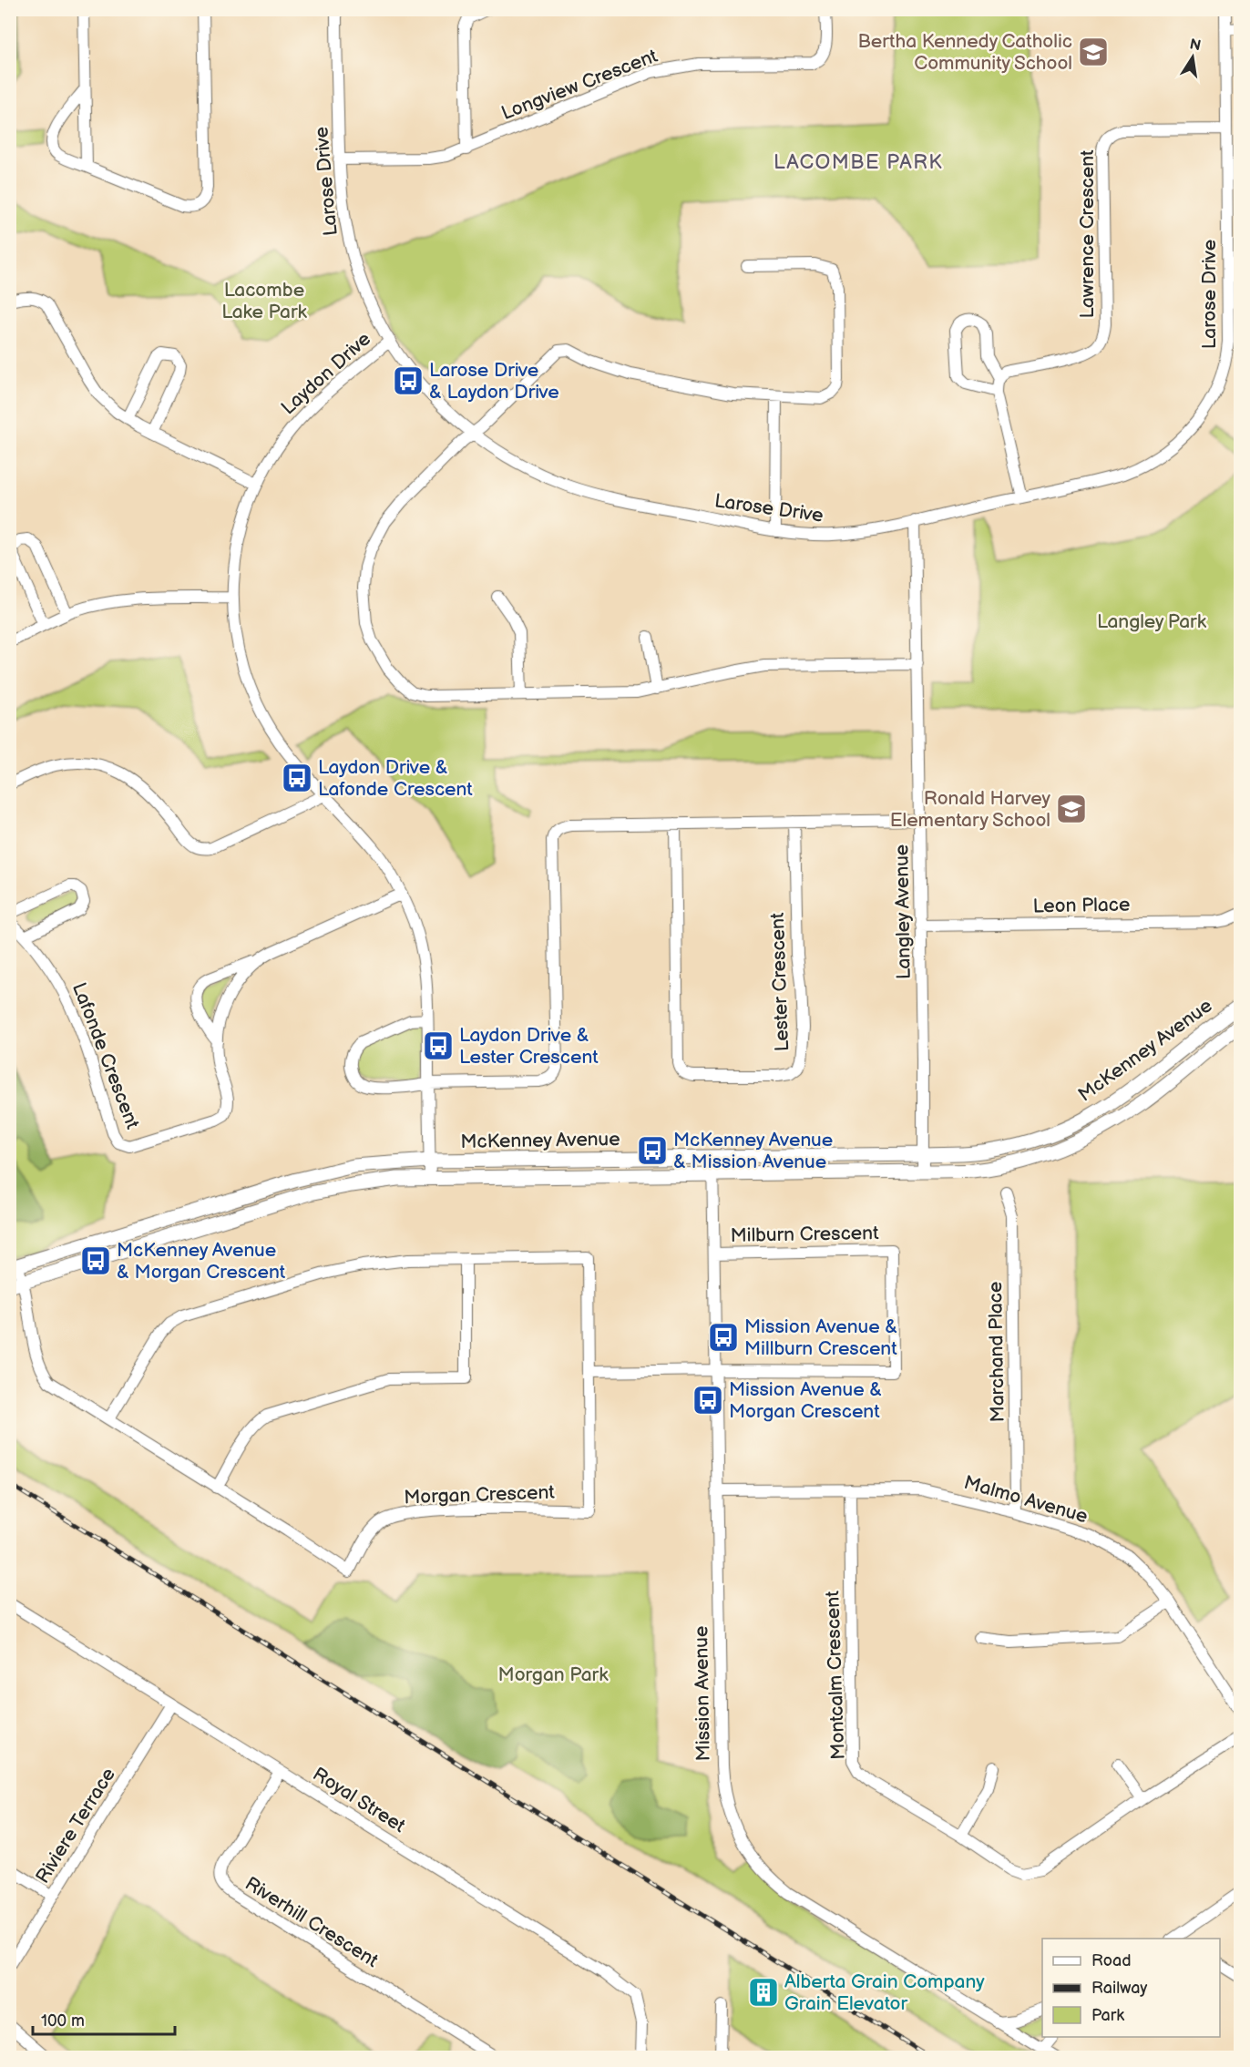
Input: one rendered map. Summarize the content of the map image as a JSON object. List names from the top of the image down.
{
  "streets": {
    "main road": ["McKenney Avenue"],
    "street": [
      "Longview Crescent",
      "Larose Drive",
      "Lawrence Crescent",
      "Laydon Drive",
      "Leon Place",
      "Langley Avenue",
      "Lester Crescent",
      "Lafonde Crescent",
      "Milburn Crescent",
      "Marchand Place",
      "Morgan Crescent",
      "Malmo Avenue",
      "Montcalm Crescent",
      "Mission Avenue",
      "Royal Street",
      "Riviere Terrace",
      "Riverhill Crescent"
    ]
  },
  "crossings": [
    ["Longview Crescent", "Larose Drive"],
    ["Larose Drive", "Lawrence Crescent"],
    ["Larose Drive", "Laydon Drive"],
    ["Larose Drive", "Langley Avenue"],
    ["Laydon Drive", "McKenney Avenue"],
    ["Laydon Drive", "Lafonde Crescent"],
    ["Leon Place", "Langley Avenue"],
    ["Langley Avenue", "McKenney Avenue"],
    ["McKenney Avenue", "Morgan Crescent"],
    ["McKenney Avenue", "Mission Avenue"],
    ["Milburn Crescent", "Mission Avenue"],
    ["Marchand Place", "Malmo Avenue"],
    ["Malmo Avenue", "Montcalm Crescent"],
    ["Malmo Avenue", "Mission Avenue"],
    ["Royal Street", "Riviere Terrace"],
    ["Royal Street", "Riverhill Crescent"]
  ],
  "districts": ["LACOMBE PARK"],
  "parks": ["Lacombe Lake Park", "Langley Park", "Morgan Park"],
  "places": {
    "school or university": ["Bertha Kennedy Catholic Community School", "Ronald Harvey Elementary School"],
    "bus stop": [
      "Larose Drive & Laydon Drive",
      "Laydon Drive & Lafonde Crescent",
      "Laydon Drive & Lester Crescent",
      "McKenney Avenue & Mission Avenue",
      "McKenney Avenue & Morgan Crescent",
      "Mission Avenue & Millburn Crescent",
      "Mission Avenue & Morgan Crescent"
    ],
    "building": ["Alberta Grain Company Grain Elevator"]
  },
  "legend": ["Road", "Railway", "Park"],
  "scale_bar": "100 m",
  "north": "top"
}
